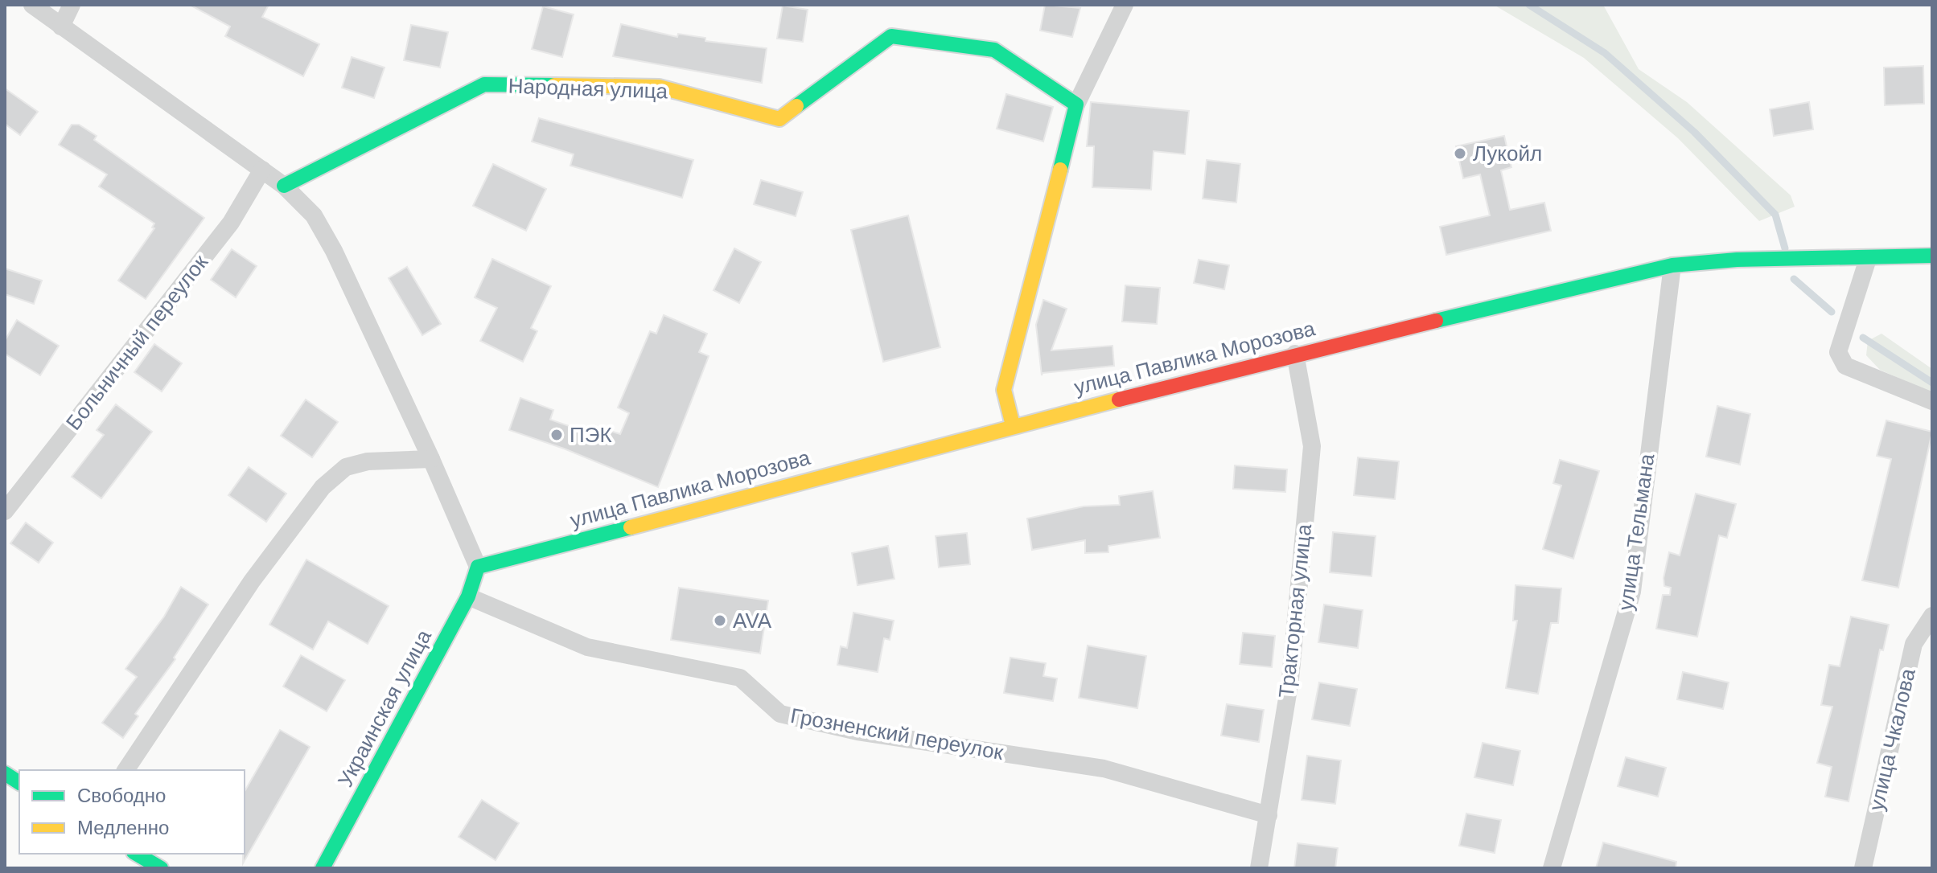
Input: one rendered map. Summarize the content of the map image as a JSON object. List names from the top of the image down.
{
  "streets": {
    "street": [
      "Народная улица",
      "Больничный переулок",
      "улица Павлика Морозова",
      "улица Тельмана",
      "Тракторная улица",
      "Украинская улица",
      "Грозненский переулок",
      "улица Чкалова"
    ]
  },
  "crossings": [
    ["улица Павлика Морозова", "улица Тельмана"],
    ["улица Павлика Морозова", "Тракторная улица"],
    ["улица Павлика Морозова", "Украинская улица"],
    ["Тракторная улица", "Грозненский переулок"],
    ["Украинская улица", "Грозненский переулок"]
  ],
  "places": ["Лукойл", "ПЭК", "AVA"],
  "legend": ["Свободно", "Медленно"]
}
